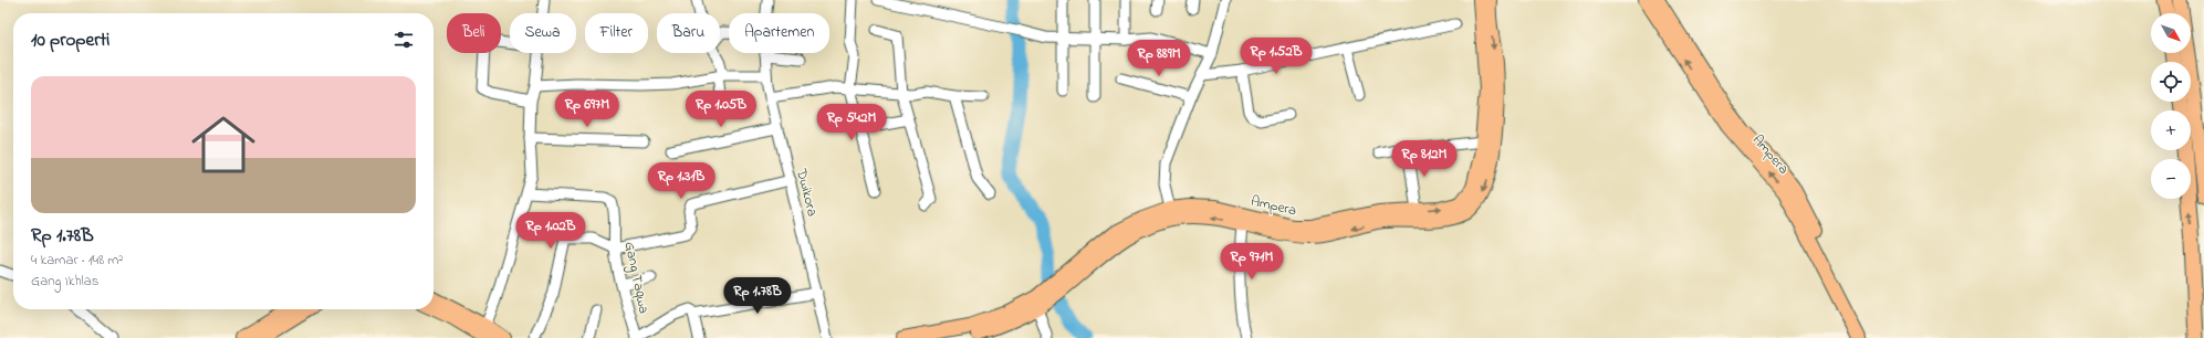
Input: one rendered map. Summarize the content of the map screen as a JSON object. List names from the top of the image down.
{
  "streets": {
    "main road": ["Ampera"],
    "street": ["Dwikora", "Gang Taqwa"]
  },
  "north": "bottom right",
  "page": {
    "map_buttons": ["+", "−"],
    "chip": [
      "Beli",
      "Sewa",
      "Filter",
      "Baru",
      "Apartemen"
    ],
    "heading": "10 properti",
    "price": [
      "Rp 1.52B",
      "Rp 889M",
      "Rp 697M",
      "Rp 1.05B",
      "Rp 542M",
      "Rp 812M",
      "Rp 1.31B",
      "Rp 1.02B",
      "Rp 971M",
      "Rp 1.78B"
    ],
    "list": [
      {
        "name": "Rp 1.78B",
        "note": "4 kamar · 148 m² · Gang Ikhlas"
      }
    ]
  }
}
